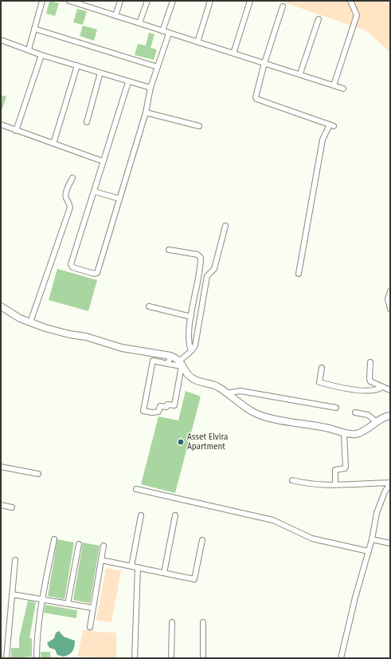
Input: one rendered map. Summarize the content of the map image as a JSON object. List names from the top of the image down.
{
  "places": ["Asset Elvira Apartment"]
}
